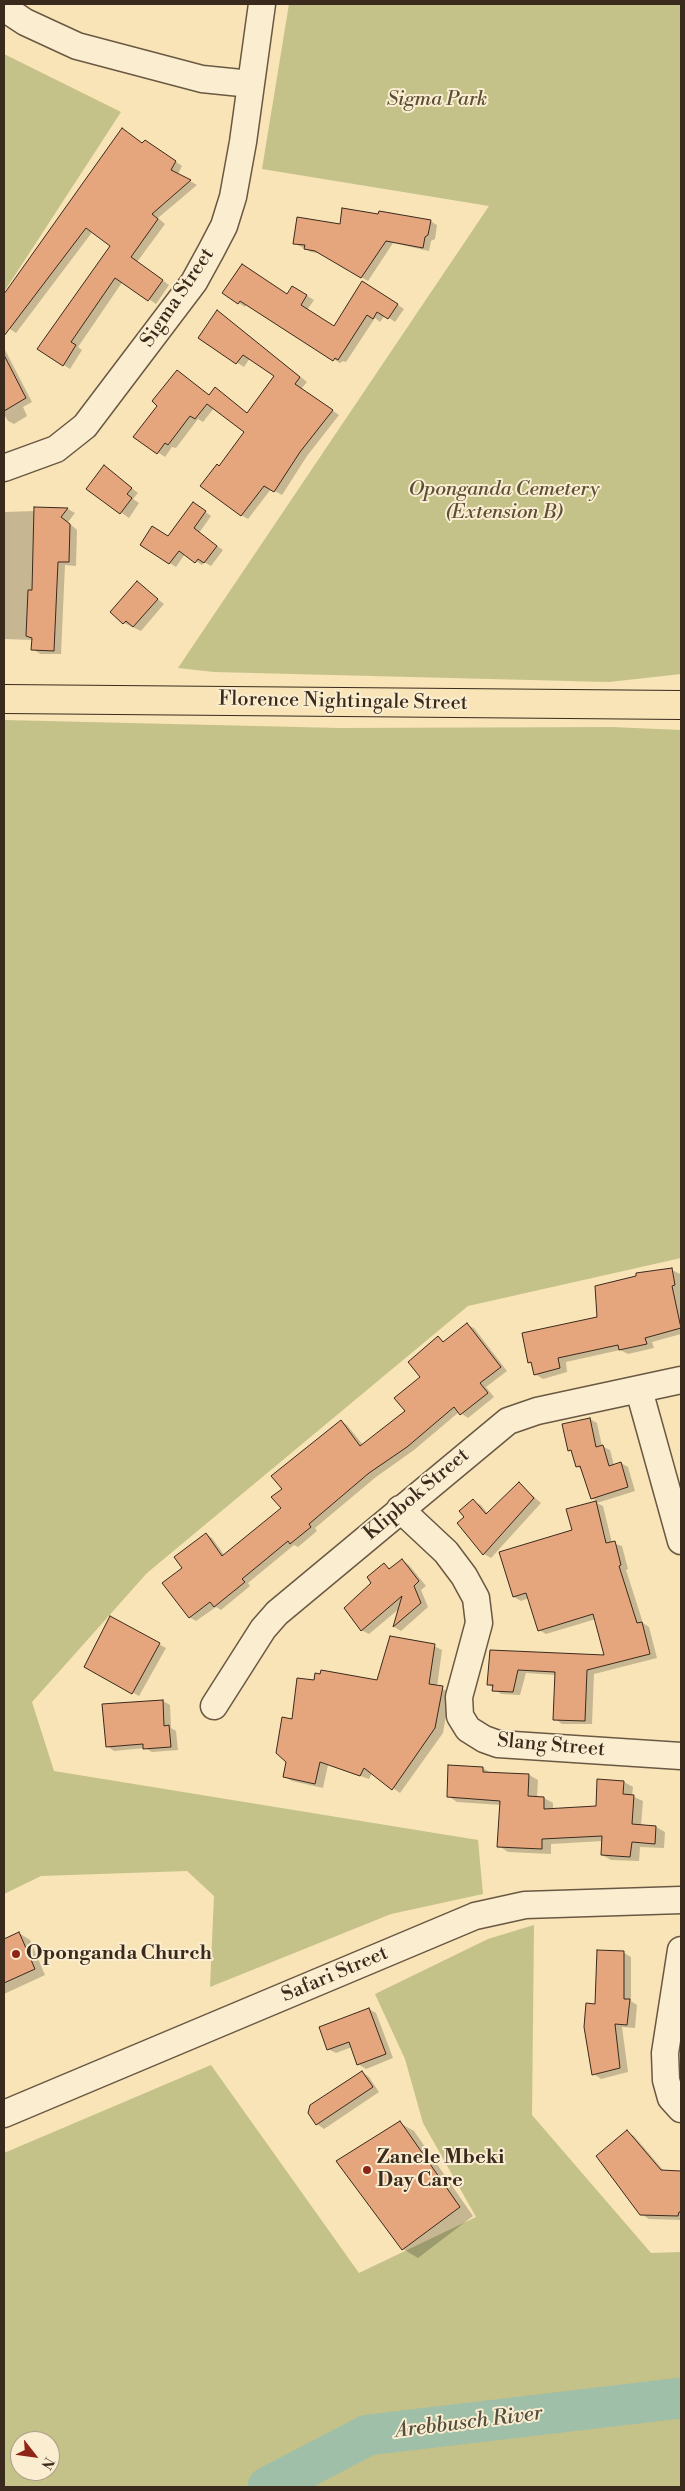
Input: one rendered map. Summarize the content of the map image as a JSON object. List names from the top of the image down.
{
  "streets": {
    "main road": ["Florence Nightingale Street"],
    "street": [
      "Sigma Street",
      "Klipbok Street",
      "Slang Street",
      "Safari Street"
    ]
  },
  "crossings": [
    ["Klipbok Street", "Slang Street"]
  ],
  "water": ["Arebbusch River"],
  "parks": ["Sigma Park", "Oponganda Cemetery (Extension B)"],
  "places": ["Oponganda Church", "Zanele Mbeki Day Care"],
  "north": "bottom right"
}
